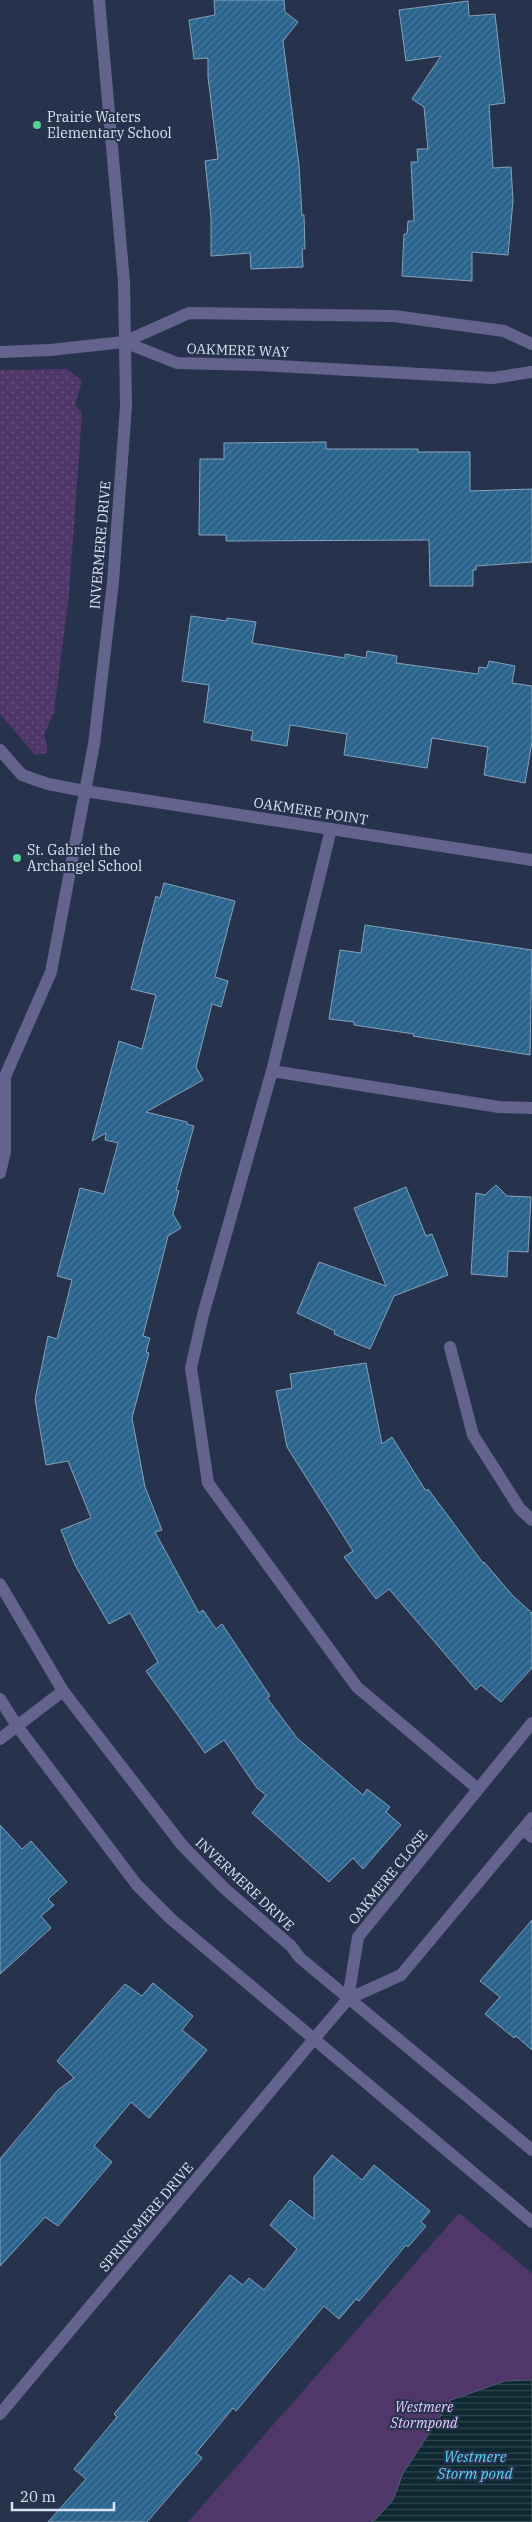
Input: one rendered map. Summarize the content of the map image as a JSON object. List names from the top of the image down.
{
  "streets": {
    "street": [
      "OAKMERE WAY",
      "INVERMERE DRIVE",
      "OAKMERE POINT",
      "OAKMERE CLOSE",
      "SPRINGMERE DRIVE"
    ]
  },
  "crossings": [
    ["OAKMERE WAY", "INVERMERE DRIVE"],
    ["INVERMERE DRIVE", "OAKMERE POINT"],
    ["INVERMERE DRIVE", "OAKMERE CLOSE"],
    ["INVERMERE DRIVE", "SPRINGMERE DRIVE"],
    ["OAKMERE CLOSE", "SPRINGMERE DRIVE"]
  ],
  "water": ["Westmere Storm pond"],
  "parks": ["Westmere Stormpond"],
  "places": ["Prairie Waters Elementary School", "St. Gabriel the Archangel School"],
  "scale_bar": "20 m"
}
